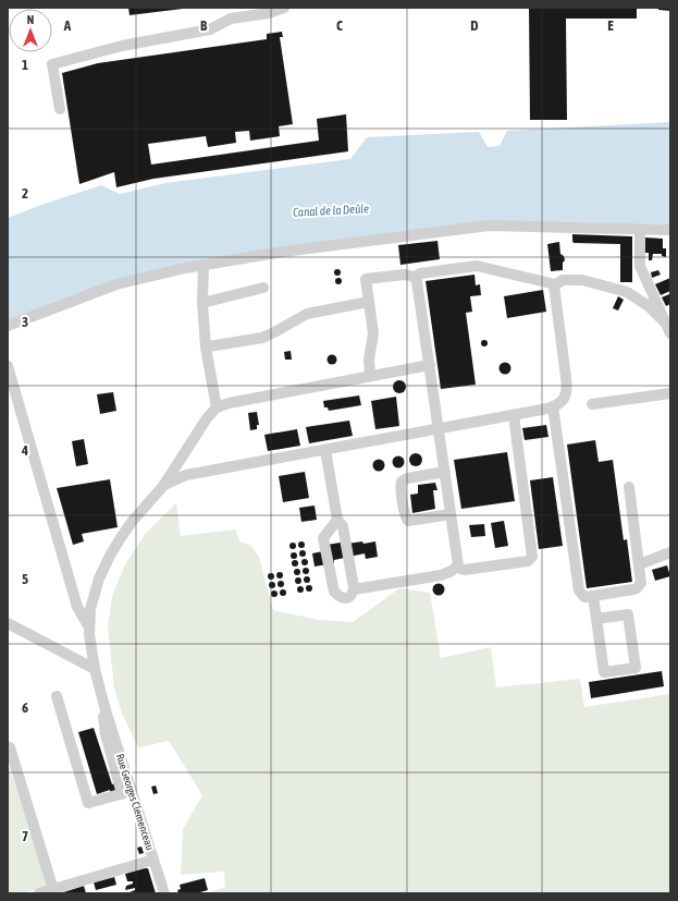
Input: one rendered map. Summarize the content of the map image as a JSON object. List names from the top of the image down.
{
  "streets": {
    "street": ["Rue Georges Clemenceau"]
  },
  "water": ["Canal de la Deûle"],
  "north": "top",
  "grid": {
    "columns": [
      "A",
      "B",
      "C",
      "D",
      "E"
    ],
    "rows": [
      "1",
      "2",
      "3",
      "4",
      "5",
      "6",
      "7"
    ]
  }
}
